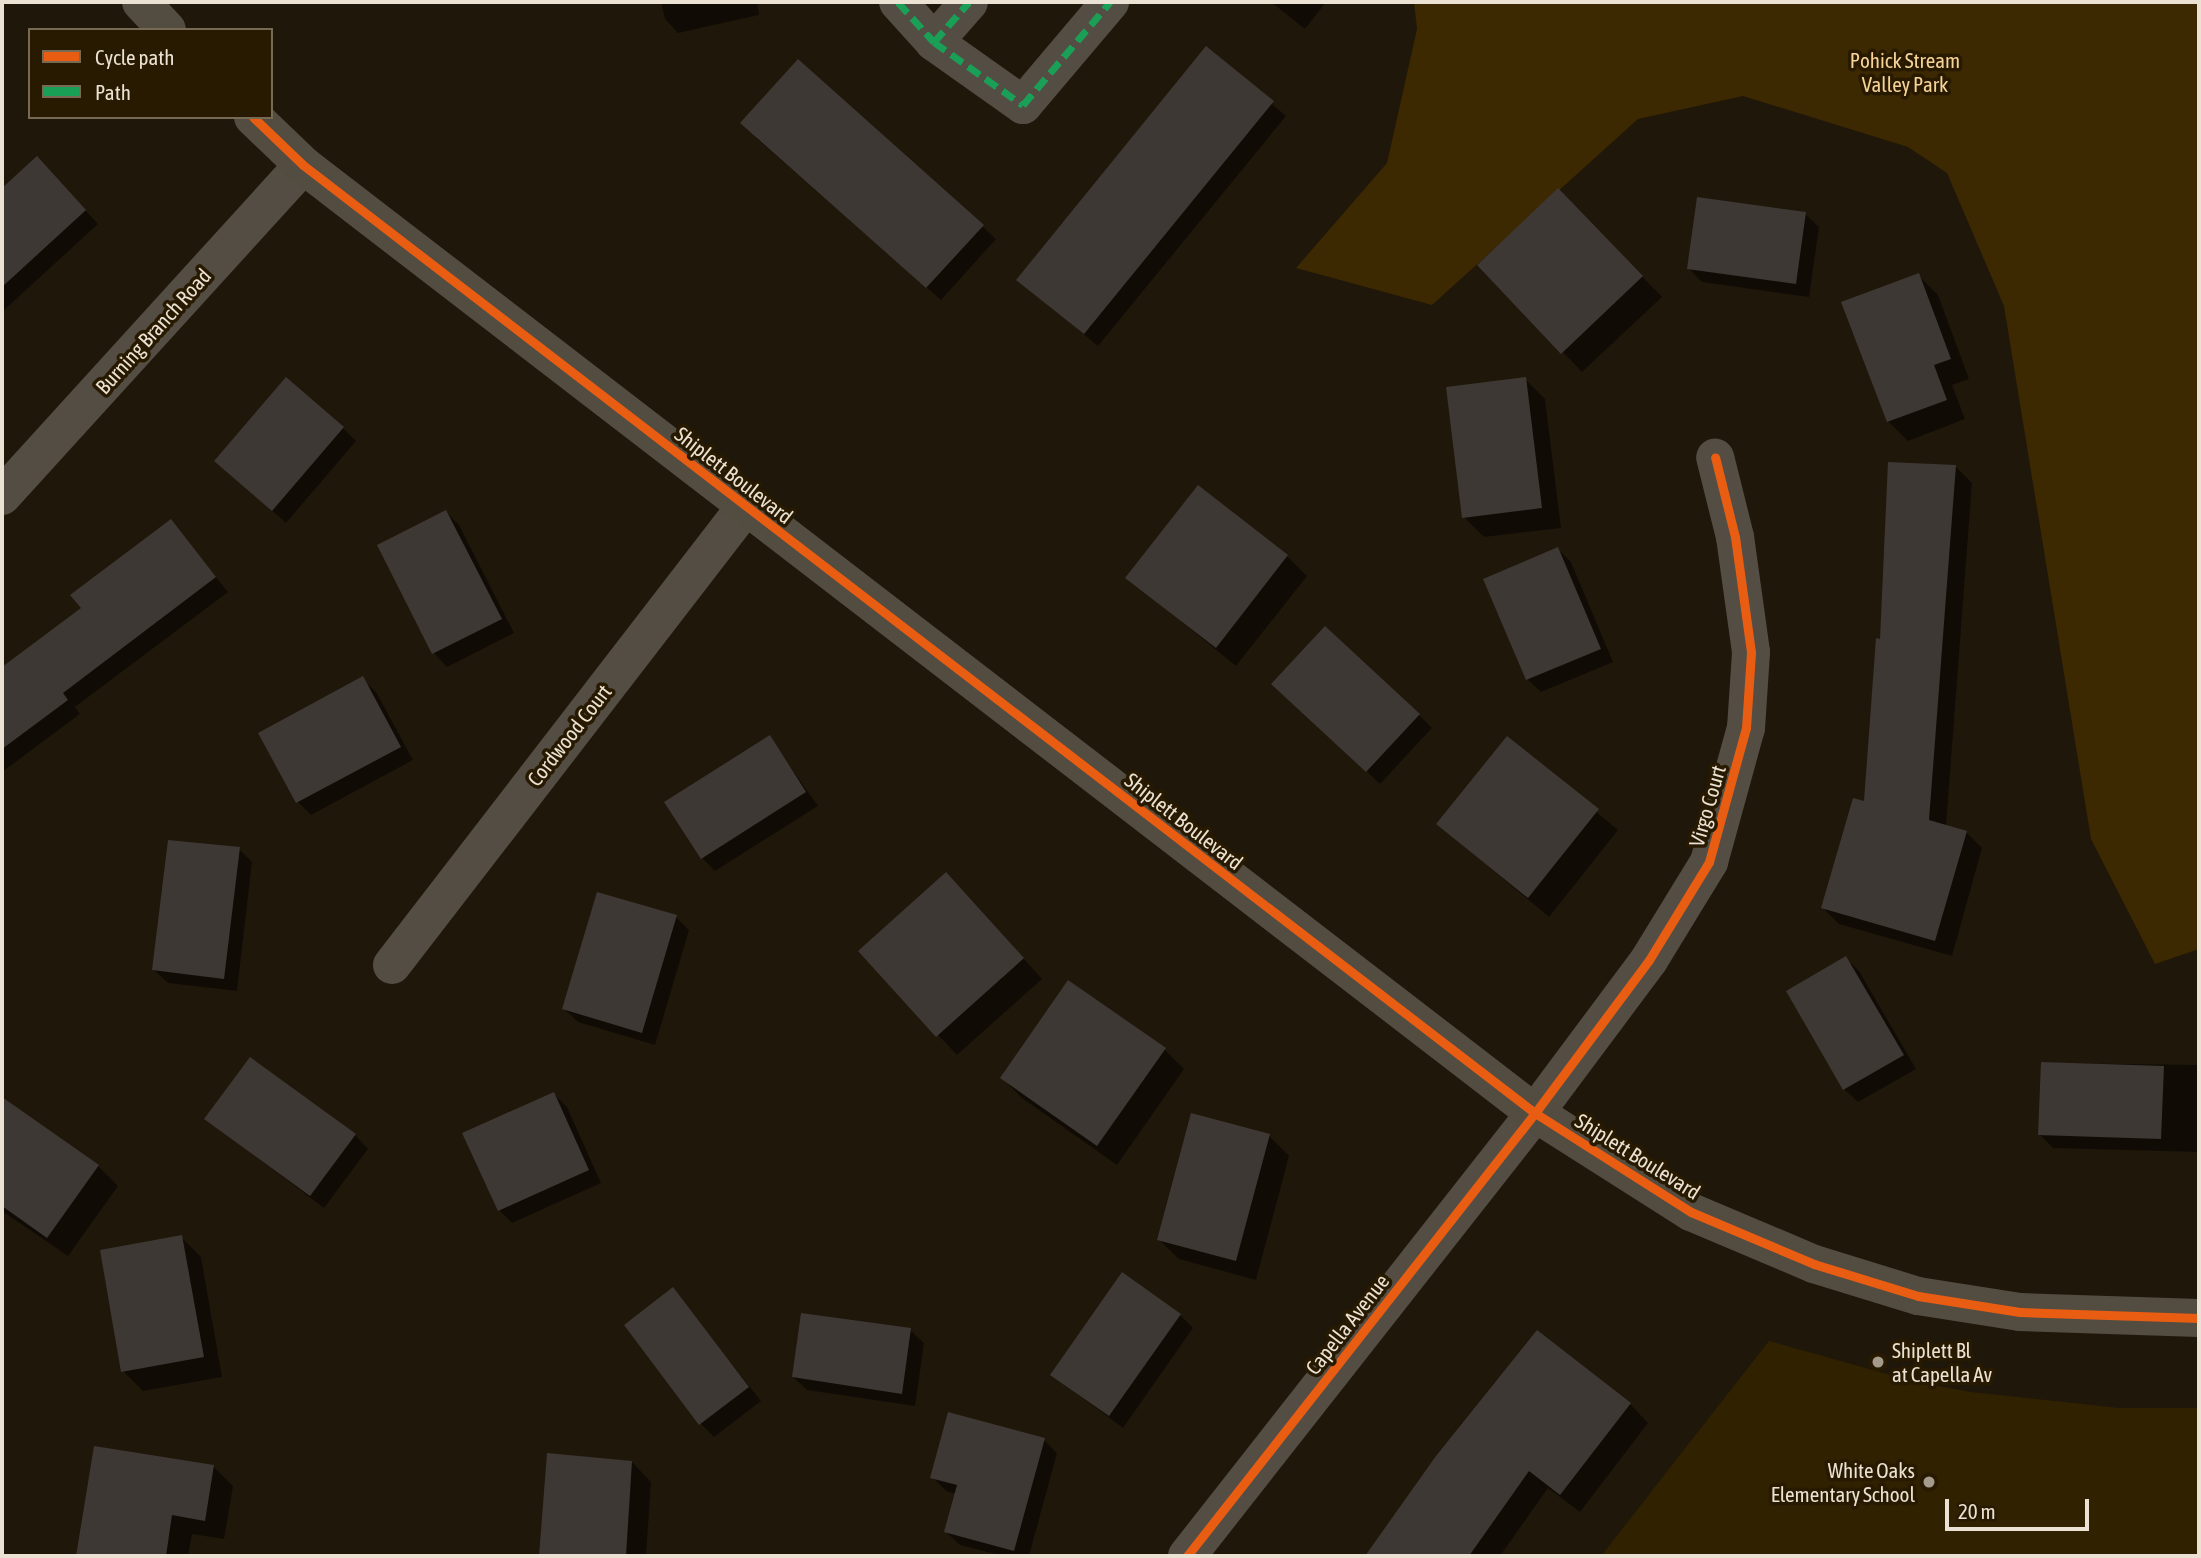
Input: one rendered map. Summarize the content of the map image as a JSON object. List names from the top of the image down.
{
  "streets": {
    "street": [
      "Burning Branch Road",
      "Shiplett Boulevard",
      "Cordwood Court",
      "Virgo Court",
      "Capella Avenue"
    ]
  },
  "crossings": [
    ["Burning Branch Road", "Shiplett Boulevard"],
    ["Shiplett Boulevard", "Cordwood Court"],
    ["Shiplett Boulevard", "Virgo Court"],
    ["Shiplett Boulevard", "Capella Avenue"],
    ["Virgo Court", "Capella Avenue"]
  ],
  "parks": ["Pohick Stream Valley Park"],
  "places": ["Shiplett Bl at Capella Av", "White Oaks Elementary School"],
  "legend": ["Cycle path", "Path"],
  "scale_bar": "20 m"
}
